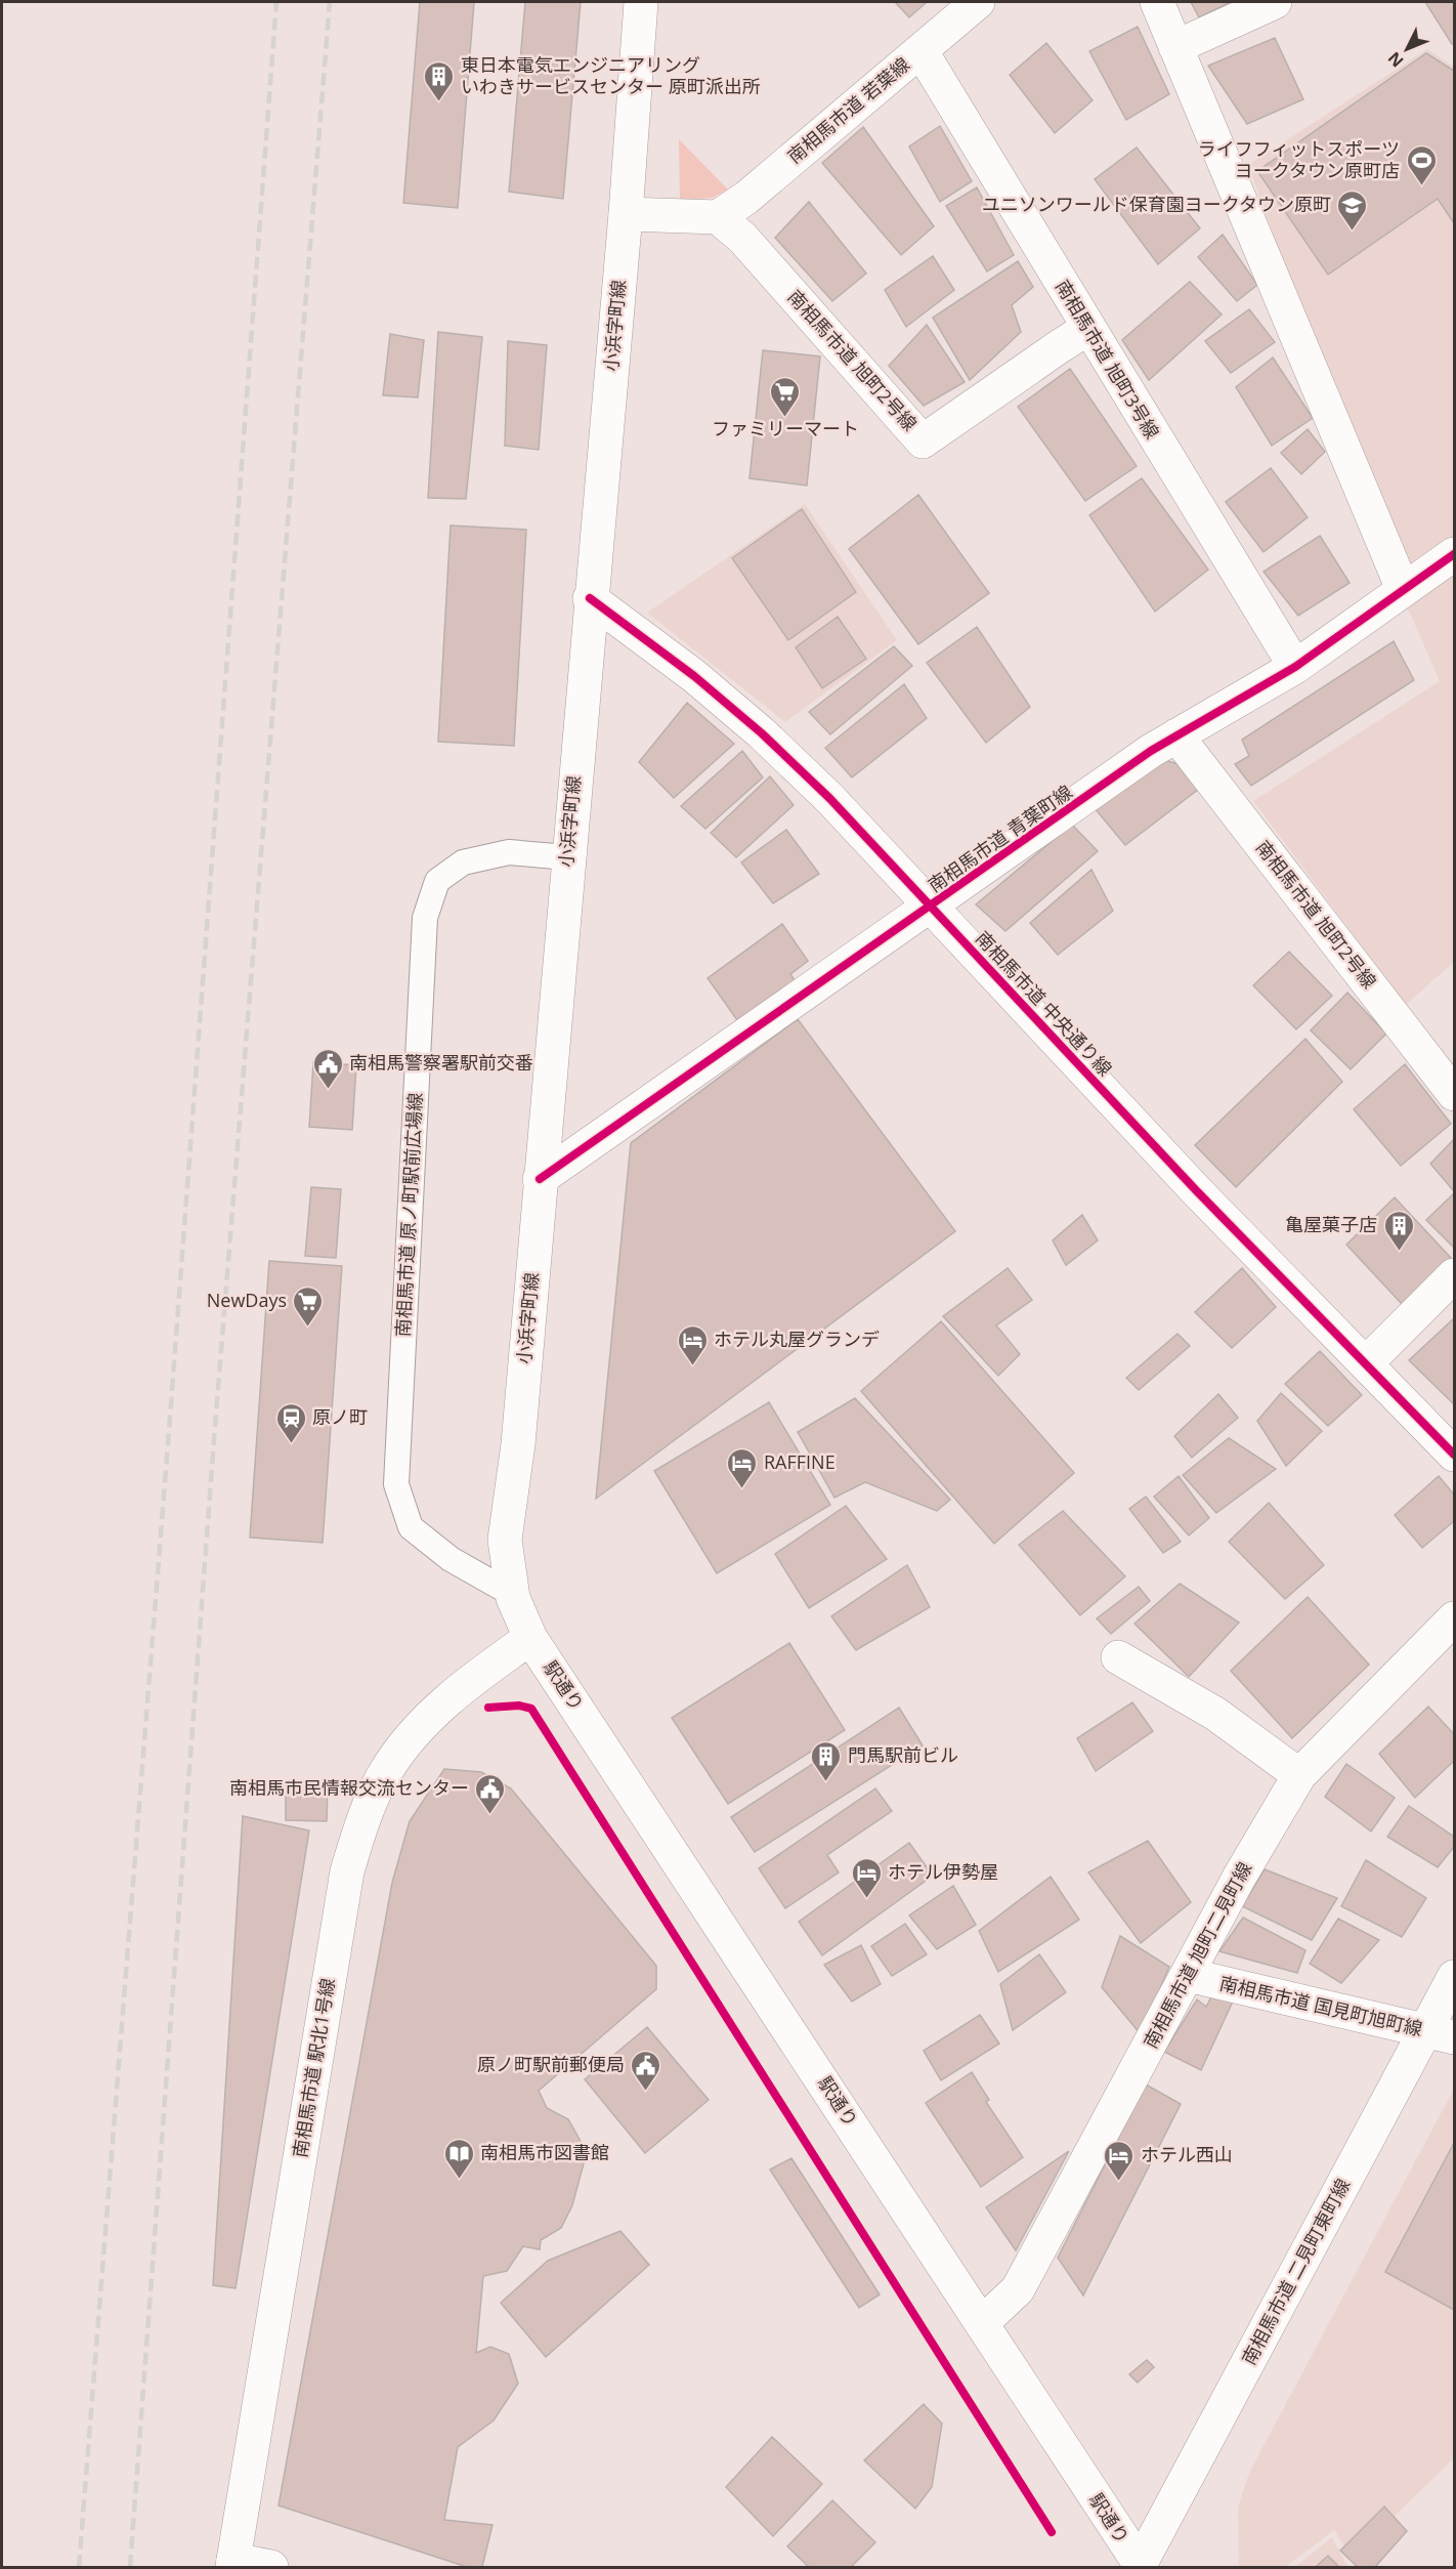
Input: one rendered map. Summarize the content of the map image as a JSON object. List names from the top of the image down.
{
  "streets": {
    "street": [
      "南相馬市道 若葉線",
      "小浜字町線",
      "南相馬市道 旭町3号線",
      "南相馬市道 旭町2号線",
      "南相馬市道 青葉町線",
      "南相馬市道 中央通り線",
      "駅通り",
      "南相馬市道 旭町二見町線",
      "南相馬市道 国見町旭町線",
      "南相馬市道 駅北1号線",
      "南相馬市道 二見町東町線"
    ],
    "lane": ["南相馬市道 原ノ町駅前広場線"]
  },
  "crossings": [
    ["南相馬市道 若葉線", "南相馬市道 旭町3号線"],
    ["南相馬市道 若葉線", "南相馬市道 旭町2号線"],
    ["小浜字町線", "南相馬市道 青葉町線"],
    ["小浜字町線", "南相馬市道 中央通り線"],
    ["小浜字町線", "南相馬市道 原ノ町駅前広場線"],
    ["小浜字町線", "駅通り"],
    ["小浜字町線", "南相馬市道 駅北1号線"],
    ["南相馬市道 旭町3号線", "南相馬市道 旭町2号線"],
    ["南相馬市道 旭町3号線", "南相馬市道 青葉町線"],
    ["南相馬市道 旭町2号線", "南相馬市道 青葉町線"],
    ["南相馬市道 青葉町線", "南相馬市道 中央通り線"],
    ["駅通り", "南相馬市道 旭町二見町線"],
    ["駅通り", "南相馬市道 駅北1号線"],
    ["駅通り", "南相馬市道 二見町東町線"],
    ["南相馬市道 旭町二見町線", "南相馬市道 国見町旭町線"],
    ["南相馬市道 国見町旭町線", "南相馬市道 二見町東町線"]
  ],
  "places": {
    "building": ["東日本電気エンジニアリング いわきサービスセンター 原町派出所", "亀屋菓子店", "門馬駅前ビル"],
    "sports": ["ライフフィットスポーツ ヨークタウン原町店"],
    "school or university": ["ユニソンワールド保育園ヨークタウン原町"],
    "supermarket": ["ファミリーマート", "NewDays"],
    "public building": ["南相馬警察署駅前交番", "南相馬市民情報交流センター", "原ノ町駅前郵便局"],
    "hotel": [
      "ホテル丸屋グランデ",
      "RAFFINE",
      "ホテル伊勢屋",
      "ホテル西山"
    ],
    "station": ["原ノ町"],
    "library": ["南相馬市図書館"]
  },
  "north": "bottom left"
}
